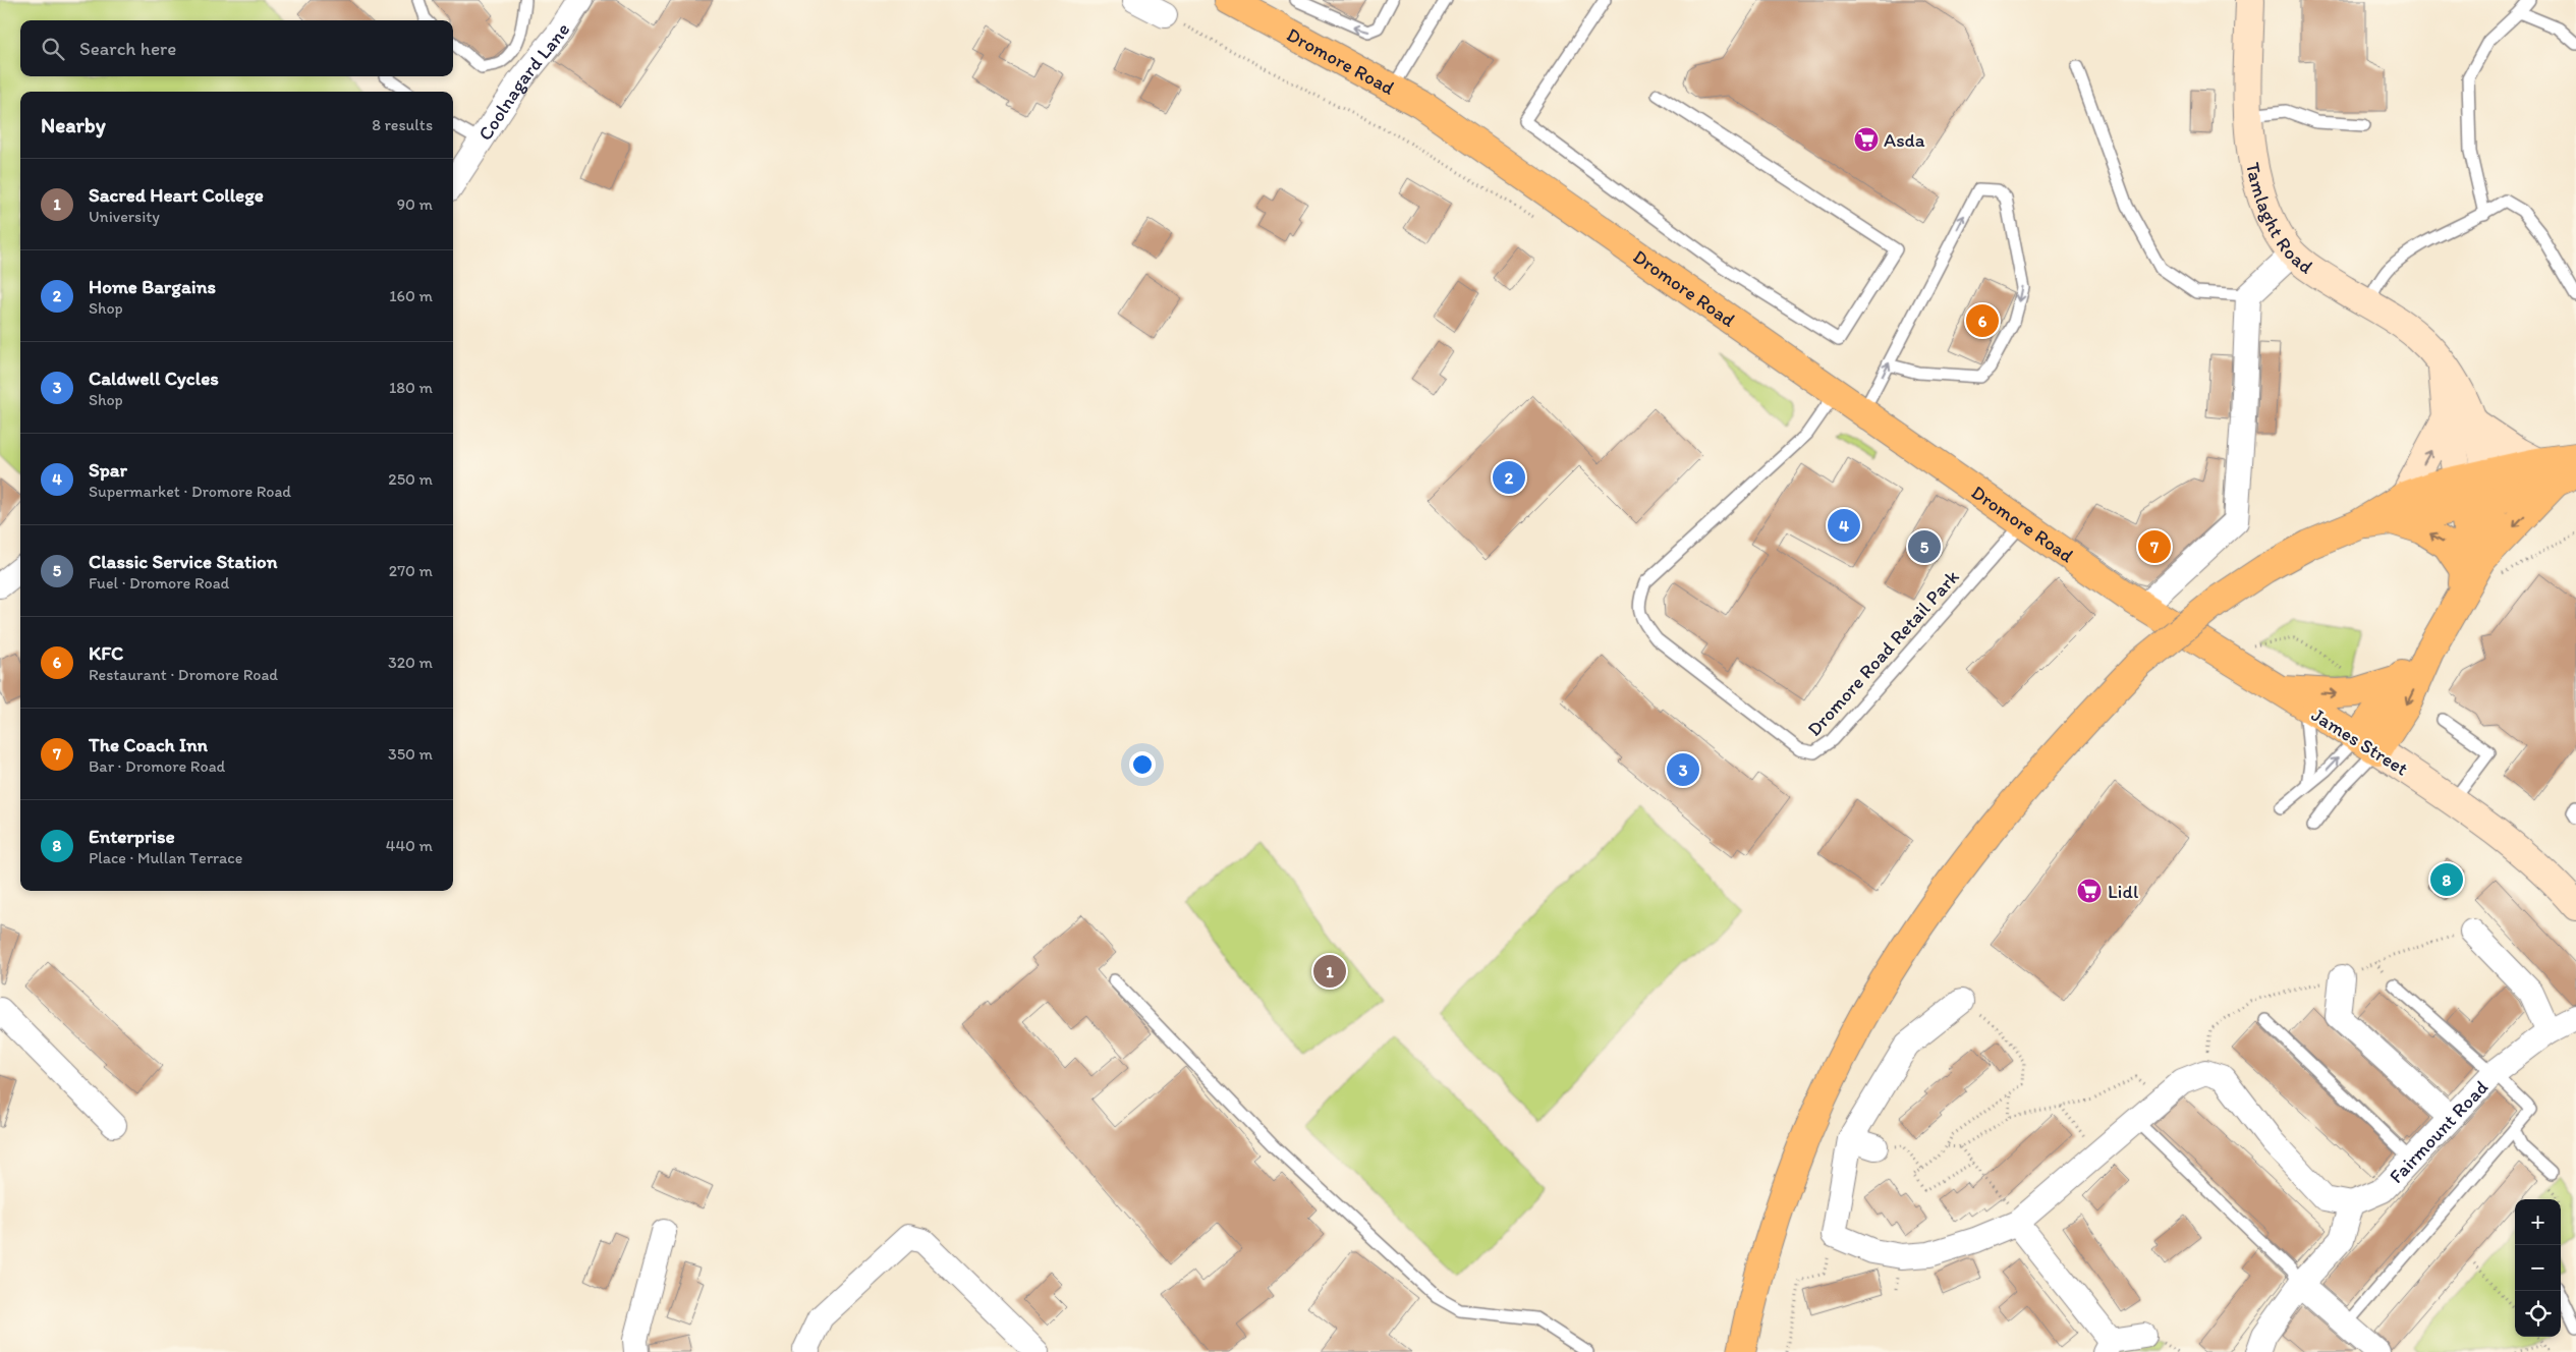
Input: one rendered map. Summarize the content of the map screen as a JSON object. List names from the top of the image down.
{
  "streets": {
    "highway": ["Dromore Road", "James Street"],
    "street": ["Coolnagard Lane", "Tamlaght Road", "Fairmount Road"],
    "lane": ["Dromore Road Retail Park"]
  },
  "crossings": [
    ["Dromore Road", "Dromore Road Retail Park"],
    ["Dromore Road", "James Street"]
  ],
  "places": {
    "supermarket": ["Asda", "Lidl"]
  },
  "page": {
    "search": "Search here",
    "heading": ["Nearby", "8 results"],
    "list": [
      {
        "mark": "1",
        "name": "Sacred Heart College",
        "note": "University",
        "value": "90 m"
      },
      {
        "mark": "2",
        "name": "Home Bargains",
        "note": "Shop",
        "value": "160 m"
      },
      {
        "mark": "3",
        "name": "Caldwell Cycles",
        "note": "Shop",
        "value": "180 m"
      },
      {
        "mark": "4",
        "name": "Spar",
        "note": "Supermarket · Dromore Road",
        "value": "250 m"
      },
      {
        "mark": "5",
        "name": "Classic Service Station",
        "note": "Fuel · Dromore Road",
        "value": "270 m"
      },
      {
        "mark": "6",
        "name": "KFC",
        "note": "Restaurant · Dromore Road",
        "value": "320 m"
      },
      {
        "mark": "7",
        "name": "The Coach Inn",
        "note": "Bar · Dromore Road",
        "value": "350 m"
      },
      {
        "mark": "8",
        "name": "Enterprise",
        "note": "Place · Mullan Terrace",
        "value": "440 m"
      }
    ],
    "pins": [
      "6",
      "2",
      "4",
      "5",
      "7",
      "3",
      "8",
      "1"
    ],
    "map_buttons": ["+", "−"]
  }
}
